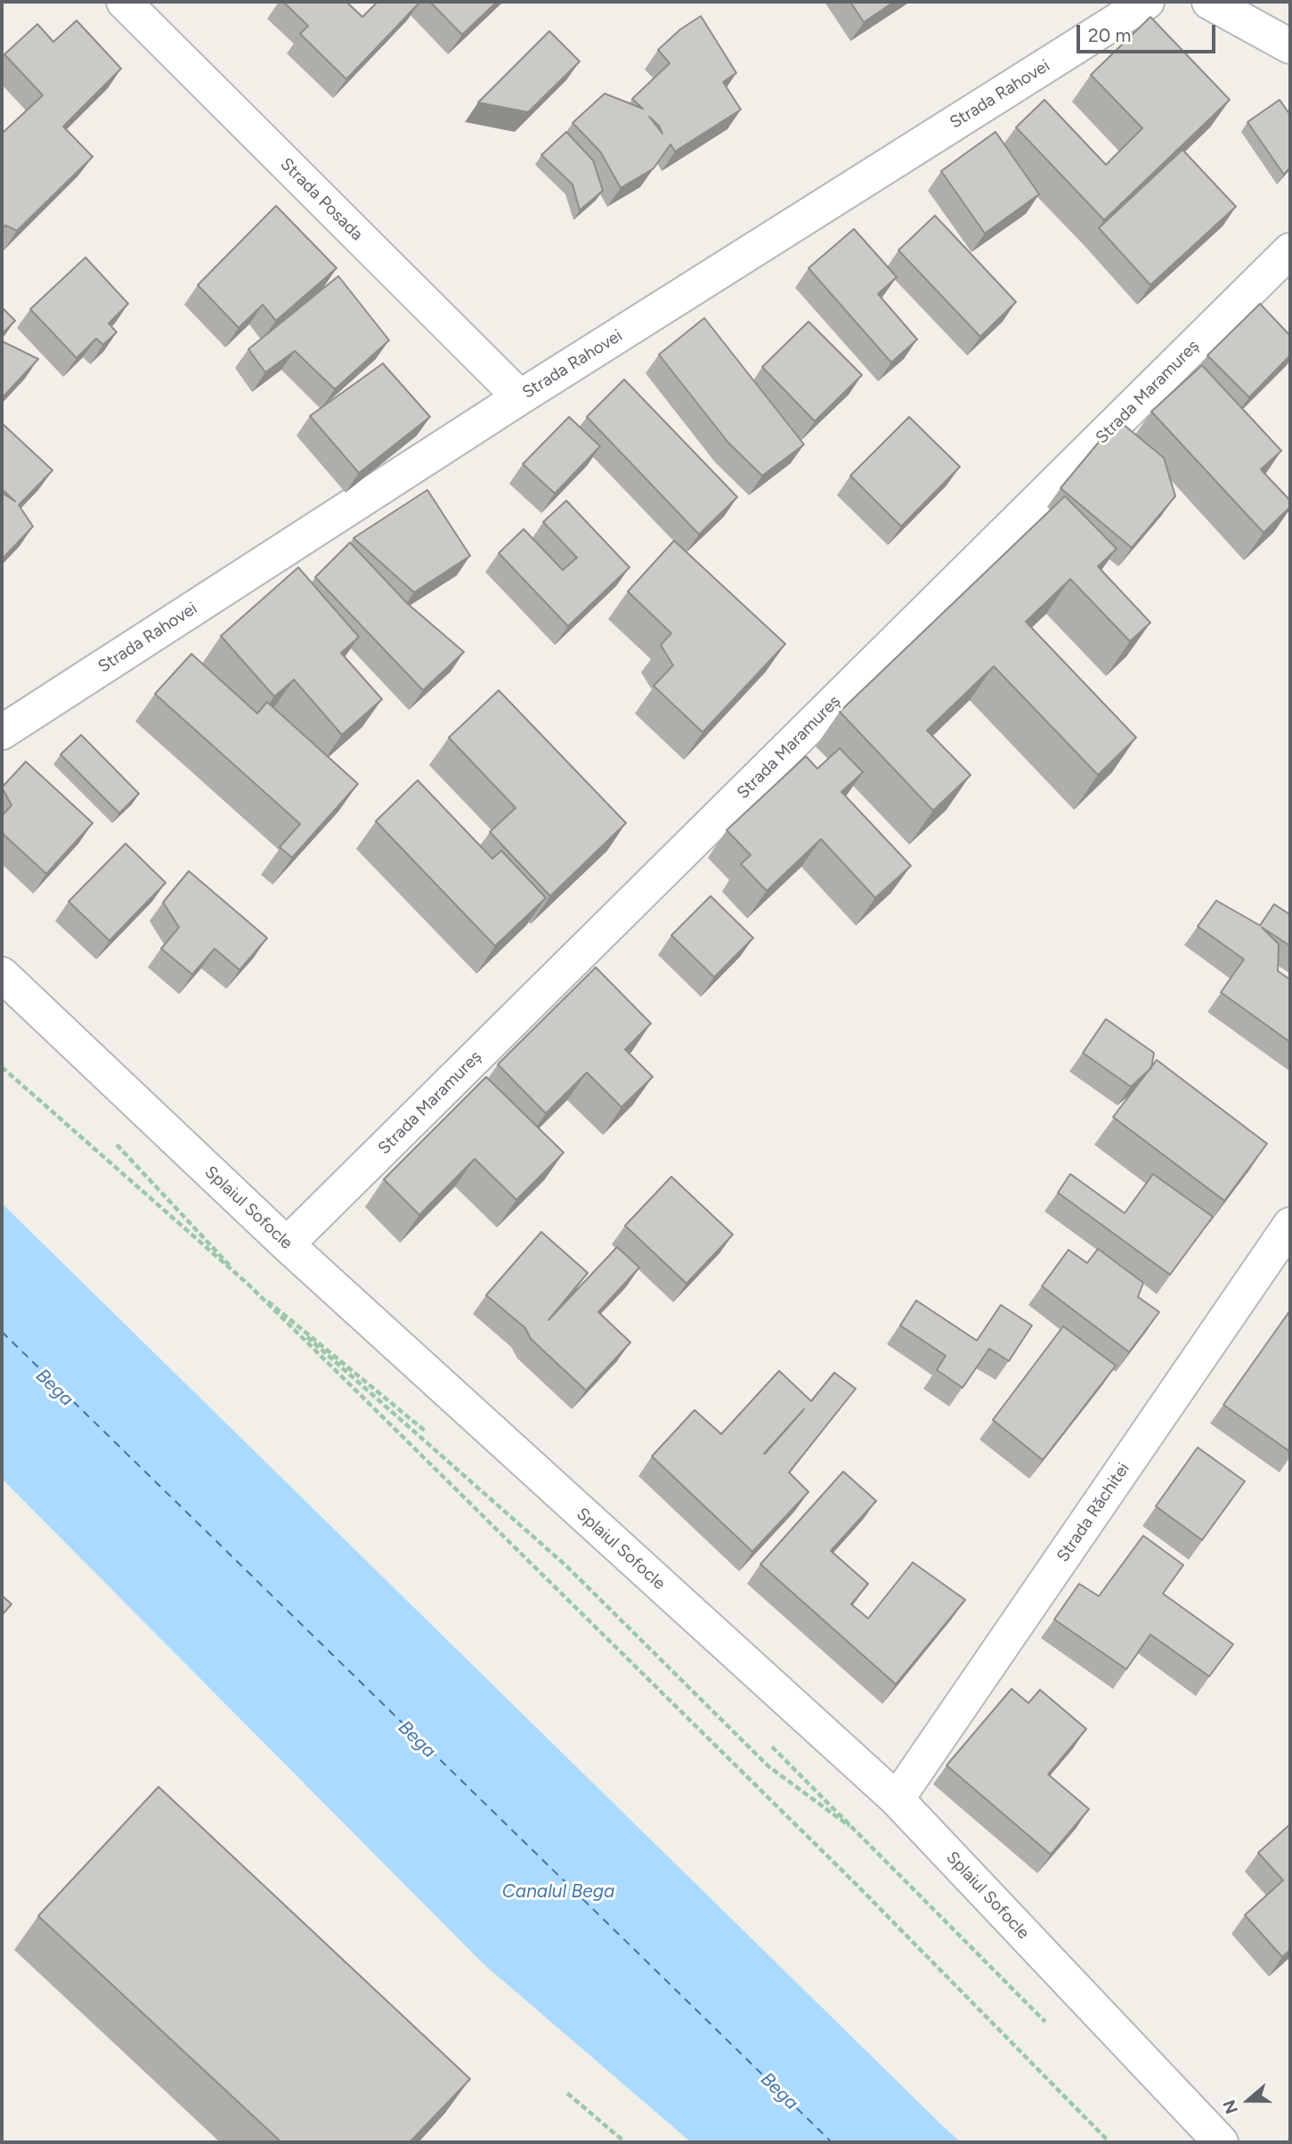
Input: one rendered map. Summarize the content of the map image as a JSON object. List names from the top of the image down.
{
  "streets": {
    "street": [
      "Strada Rahovei",
      "Strada Posada",
      "Strada Maramureș",
      "Splaiul Sofocle",
      "Strada Răchitei"
    ]
  },
  "crossings": [
    ["Strada Rahovei", "Strada Posada"],
    ["Strada Maramureș", "Splaiul Sofocle"],
    ["Splaiul Sofocle", "Strada Răchitei"]
  ],
  "water": ["Bega", "Canalul Bega"],
  "scale_bar": "20 m",
  "north": "left"
}
